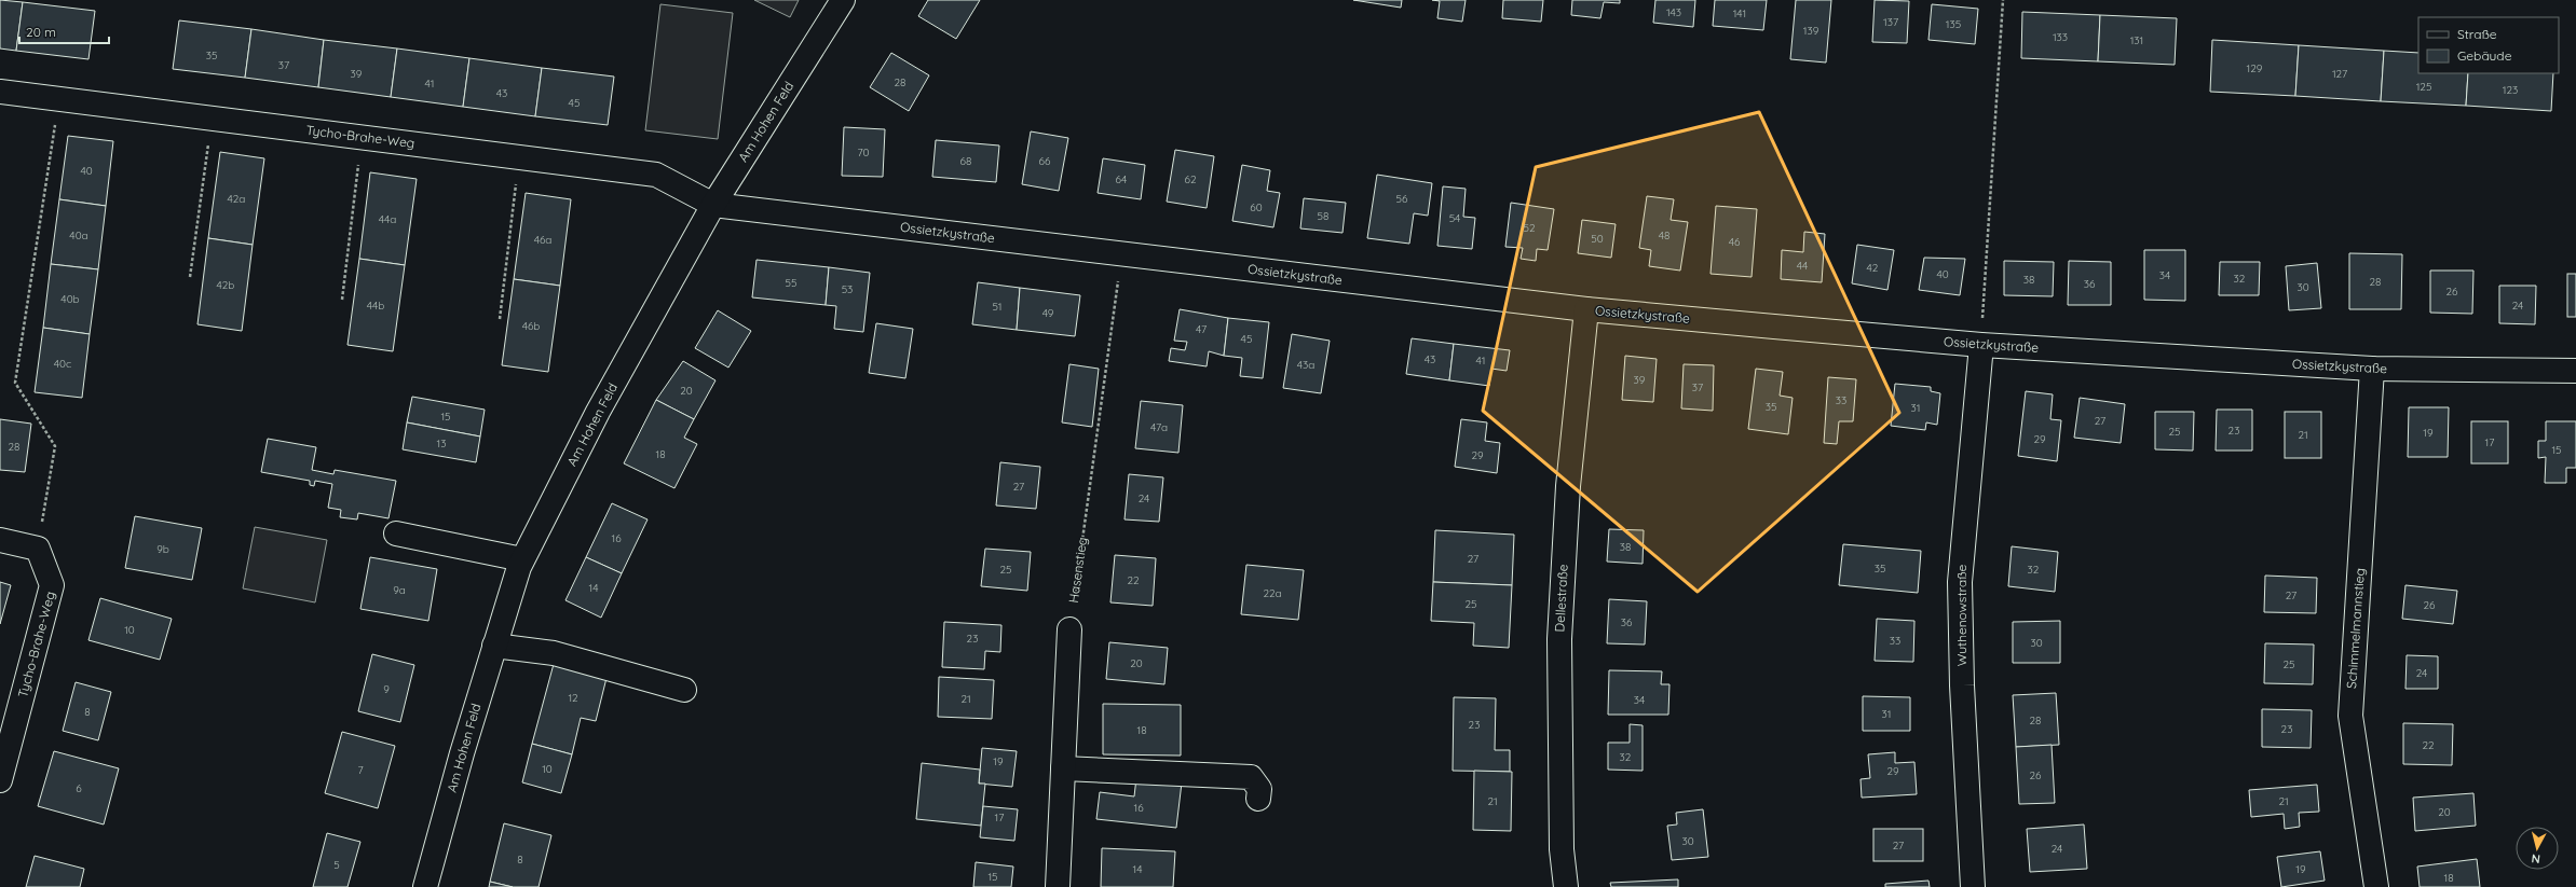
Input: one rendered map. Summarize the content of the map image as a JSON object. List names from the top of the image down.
{
  "streets": {
    "street": [
      "Am Hohen Feld",
      "Tycho-Brahe-Weg",
      "Ossietzkystraße",
      "Dellestraße",
      "Wuthenowstraße",
      "Schimmelmannstieg"
    ],
    "path": ["Hasenstieg"]
  },
  "crossings": [
    ["Am Hohen Feld", "Tycho-Brahe-Weg"],
    ["Am Hohen Feld", "Ossietzkystraße"],
    ["Tycho-Brahe-Weg", "Ossietzkystraße"],
    ["Ossietzkystraße", "Hasenstieg"],
    ["Ossietzkystraße", "Dellestraße"],
    ["Ossietzkystraße", "Wuthenowstraße"],
    ["Ossietzkystraße", "Schimmelmannstieg"]
  ],
  "house_numbers": [
    "143",
    "141",
    "137",
    "135",
    "139",
    "133",
    "131",
    "35",
    "37",
    "129",
    "39",
    "127",
    "28",
    "41",
    "125",
    "123",
    "43",
    "45",
    "70",
    "68",
    "66",
    "40",
    "64",
    "62",
    "42a",
    "56",
    "60",
    "58",
    "54",
    "44a",
    "52",
    "40a",
    "48",
    "50",
    "46a",
    "46",
    "44",
    "42",
    "40",
    "34",
    "32",
    "38",
    "28",
    "55",
    "36",
    "42b",
    "30",
    "53",
    "26",
    "40b",
    "44b",
    "24",
    "51",
    "49",
    "46b",
    "47",
    "45",
    "43",
    "41",
    "40c",
    "43a",
    "39",
    "37",
    "20",
    "33",
    "35",
    "31",
    "15",
    "27",
    "47a",
    "23",
    "25",
    "19",
    "21",
    "29",
    "17",
    "13",
    "28",
    "15",
    "18",
    "29",
    "27",
    "24",
    "16",
    "38",
    "9b",
    "27",
    "35",
    "25",
    "32",
    "22",
    "14",
    "9a",
    "22a",
    "27",
    "25",
    "26",
    "36",
    "10",
    "23",
    "33",
    "30",
    "20",
    "25",
    "24",
    "9",
    "12",
    "21",
    "34",
    "8",
    "31",
    "28",
    "23",
    "23",
    "18",
    "22",
    "32",
    "19",
    "10",
    "7",
    "29",
    "26",
    "6",
    "21",
    "21",
    "16",
    "20",
    "17",
    "30",
    "27",
    "24",
    "8",
    "5",
    "14",
    "19",
    "15",
    "18"
  ],
  "legend": ["Straße", "Gebäude"],
  "scale_bar": "20 m",
  "north": "bottom"
}
